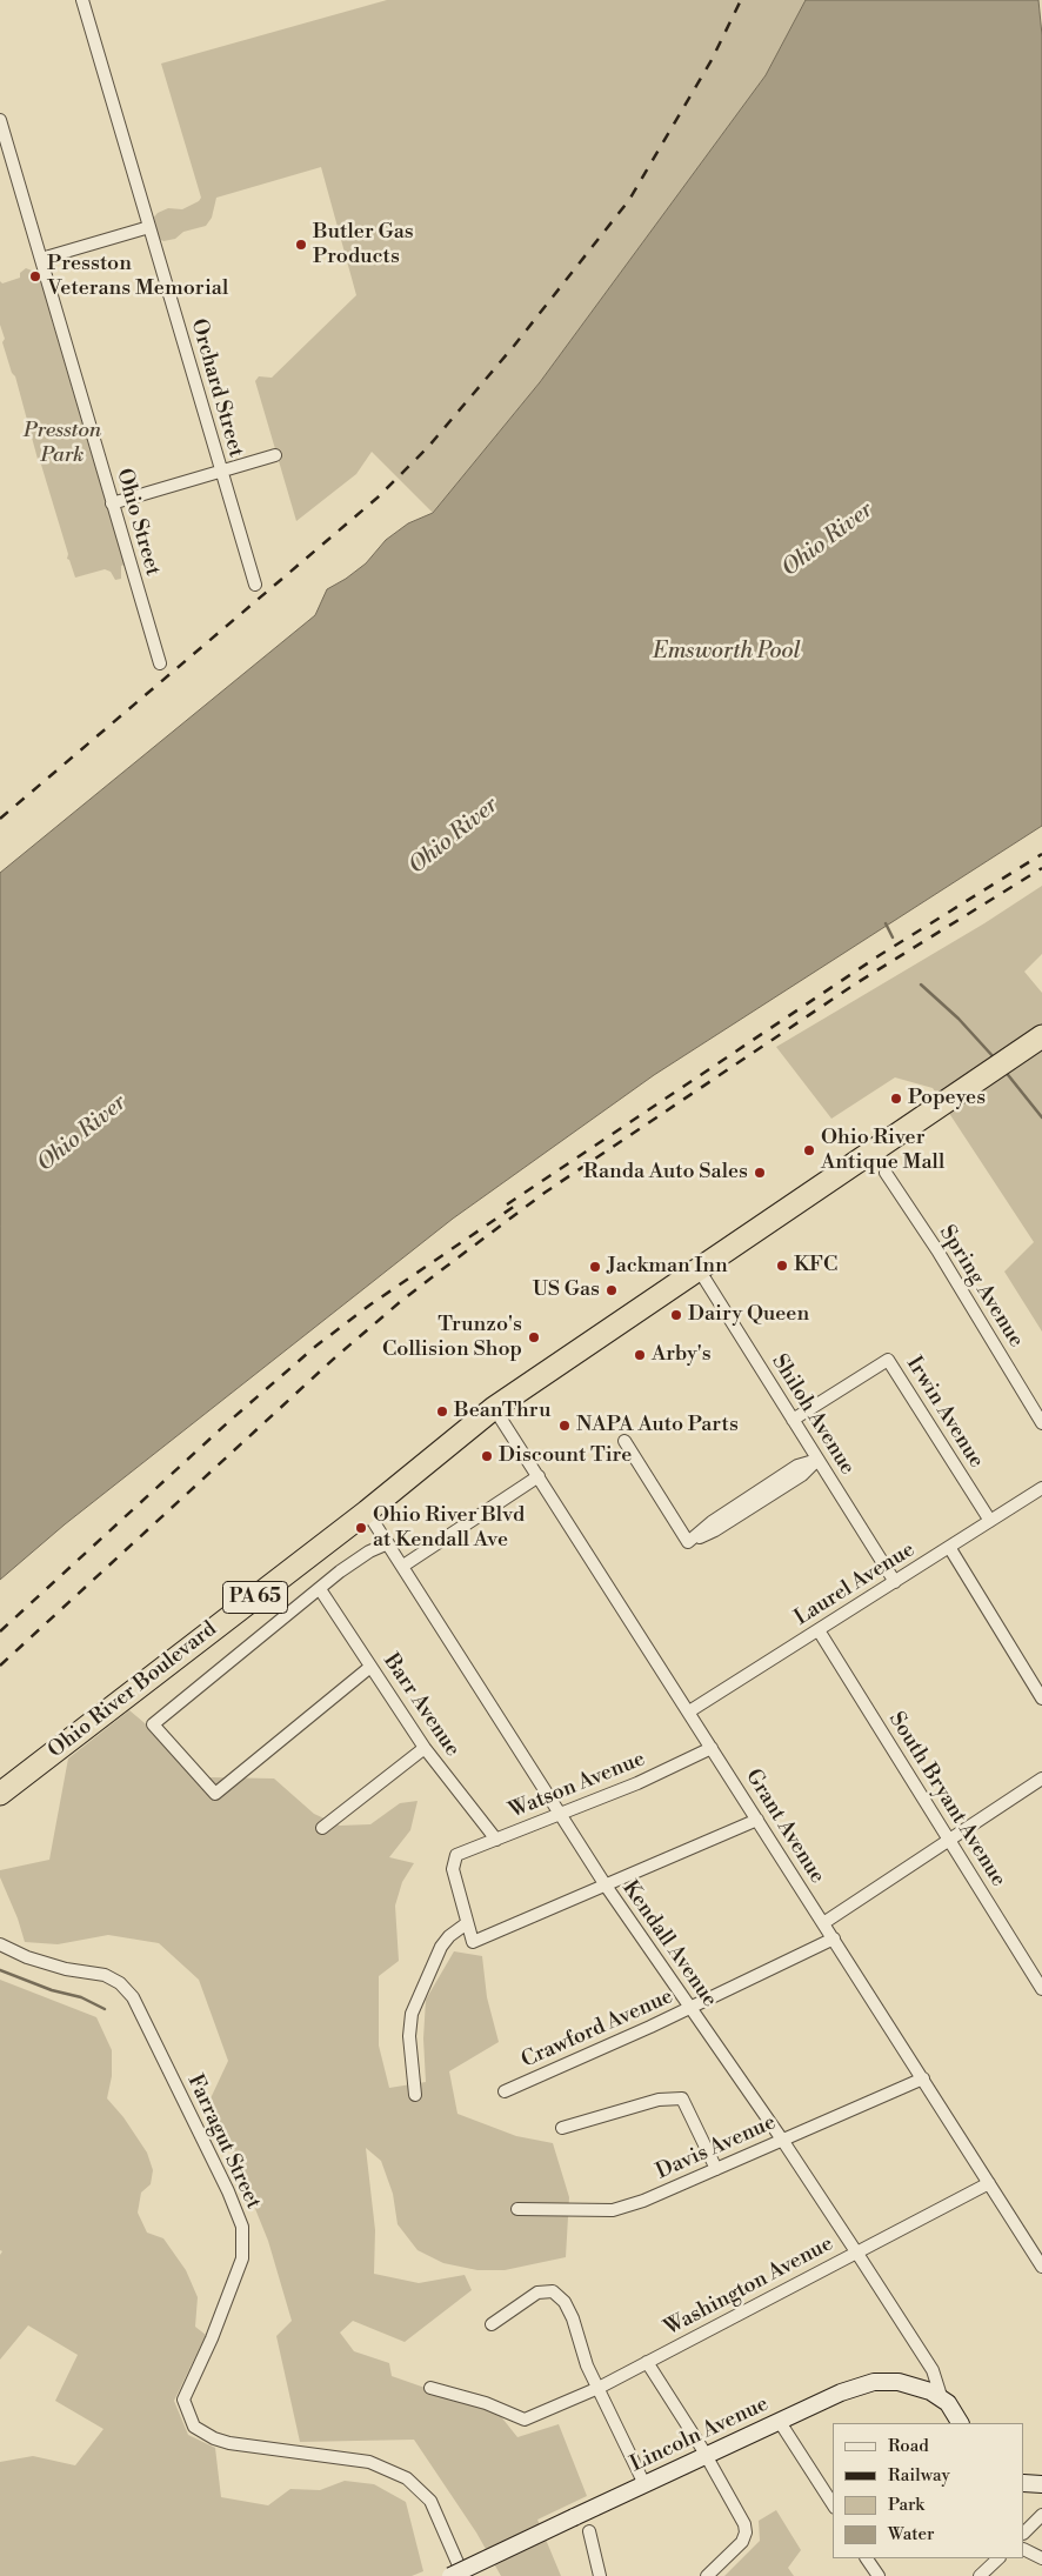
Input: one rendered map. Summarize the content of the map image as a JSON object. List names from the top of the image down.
{
  "streets": {
    "highway": ["PA 65", "Ohio River Boulevard"],
    "street": [
      "Orchard Street",
      "Ohio Street",
      "Spring Avenue",
      "Irwin Avenue",
      "Shiloh Avenue",
      "Laurel Avenue",
      "Barr Avenue",
      "Watson Avenue",
      "South Bryant Avenue",
      "Grant Avenue",
      "Kendall Avenue",
      "Crawford Avenue",
      "Farragut Street",
      "Davis Avenue",
      "Washington Avenue",
      "Lincoln Avenue"
    ]
  },
  "crossings": [
    ["Irwin Avenue", "Shiloh Avenue"],
    ["Irwin Avenue", "Laurel Avenue"],
    ["Shiloh Avenue", "Laurel Avenue"],
    ["Shiloh Avenue", "Ohio River Boulevard"],
    ["Laurel Avenue", "South Bryant Avenue"],
    ["Laurel Avenue", "Grant Avenue"],
    ["Ohio River Boulevard", "Grant Avenue"],
    ["Ohio River Boulevard", "Kendall Avenue"],
    ["Barr Avenue", "Watson Avenue"],
    ["Watson Avenue", "Grant Avenue"],
    ["Watson Avenue", "Kendall Avenue"],
    ["Grant Avenue", "Crawford Avenue"],
    ["Grant Avenue", "Davis Avenue"],
    ["Grant Avenue", "Washington Avenue"],
    ["Kendall Avenue", "Crawford Avenue"],
    ["Kendall Avenue", "Davis Avenue"],
    ["Kendall Avenue", "Washington Avenue"],
    ["Kendall Avenue", "Lincoln Avenue"]
  ],
  "water": ["Ohio River", "Emsworth Pool"],
  "parks": ["Presston Park"],
  "places": [
    "Butler Gas Products",
    "Presston Veterans Memorial",
    "Popeyes",
    "Ohio River Antique Mall",
    "Randa Auto Sales",
    "KFC",
    "Jackman Inn",
    "US Gas",
    "Dairy Queen",
    "Trunzo's Collision Shop",
    "Arby's",
    "BeanThru",
    "NAPA Auto Parts",
    "Discount Tire",
    "Ohio River Blvd at Kendall Ave"
  ],
  "legend": [
    "Road",
    "Railway",
    "Park",
    "Water"
  ]
}
